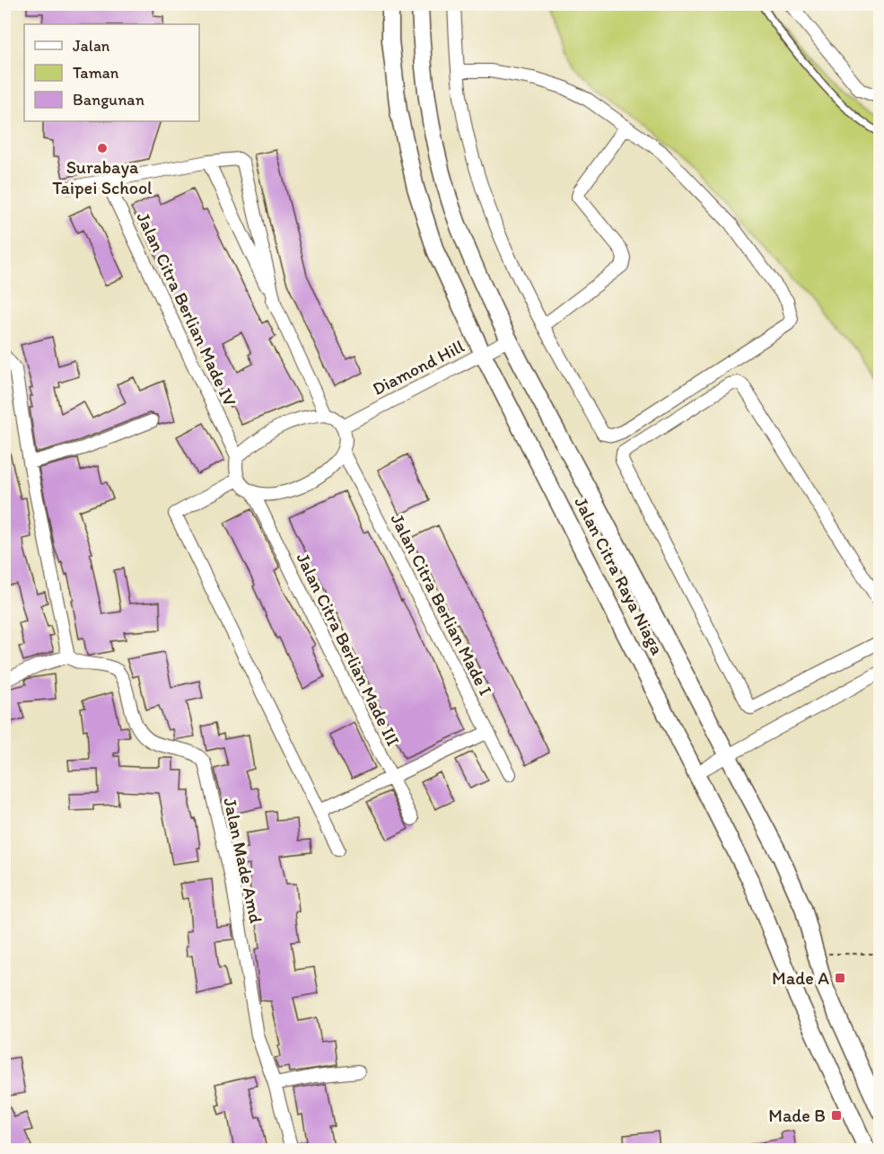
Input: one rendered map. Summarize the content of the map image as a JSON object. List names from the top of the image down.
{
  "streets": {
    "street": [
      "Jalan Citra Berlian Made IV",
      "Diamond Hill",
      "Jalan Citra Raya Niaga",
      "Jalan Citra Berlian Made I",
      "Jalan Citra Berlian Made III",
      "Jalan Made Amd"
    ]
  },
  "crossings": [
    ["Diamond Hill", "Jalan Citra Raya Niaga"]
  ],
  "places": {
    "other": ["Surabaya Taipei School"],
    "transit": ["Made A", "Made B"]
  },
  "legend": ["Jalan", "Taman", "Bangunan"]
}
